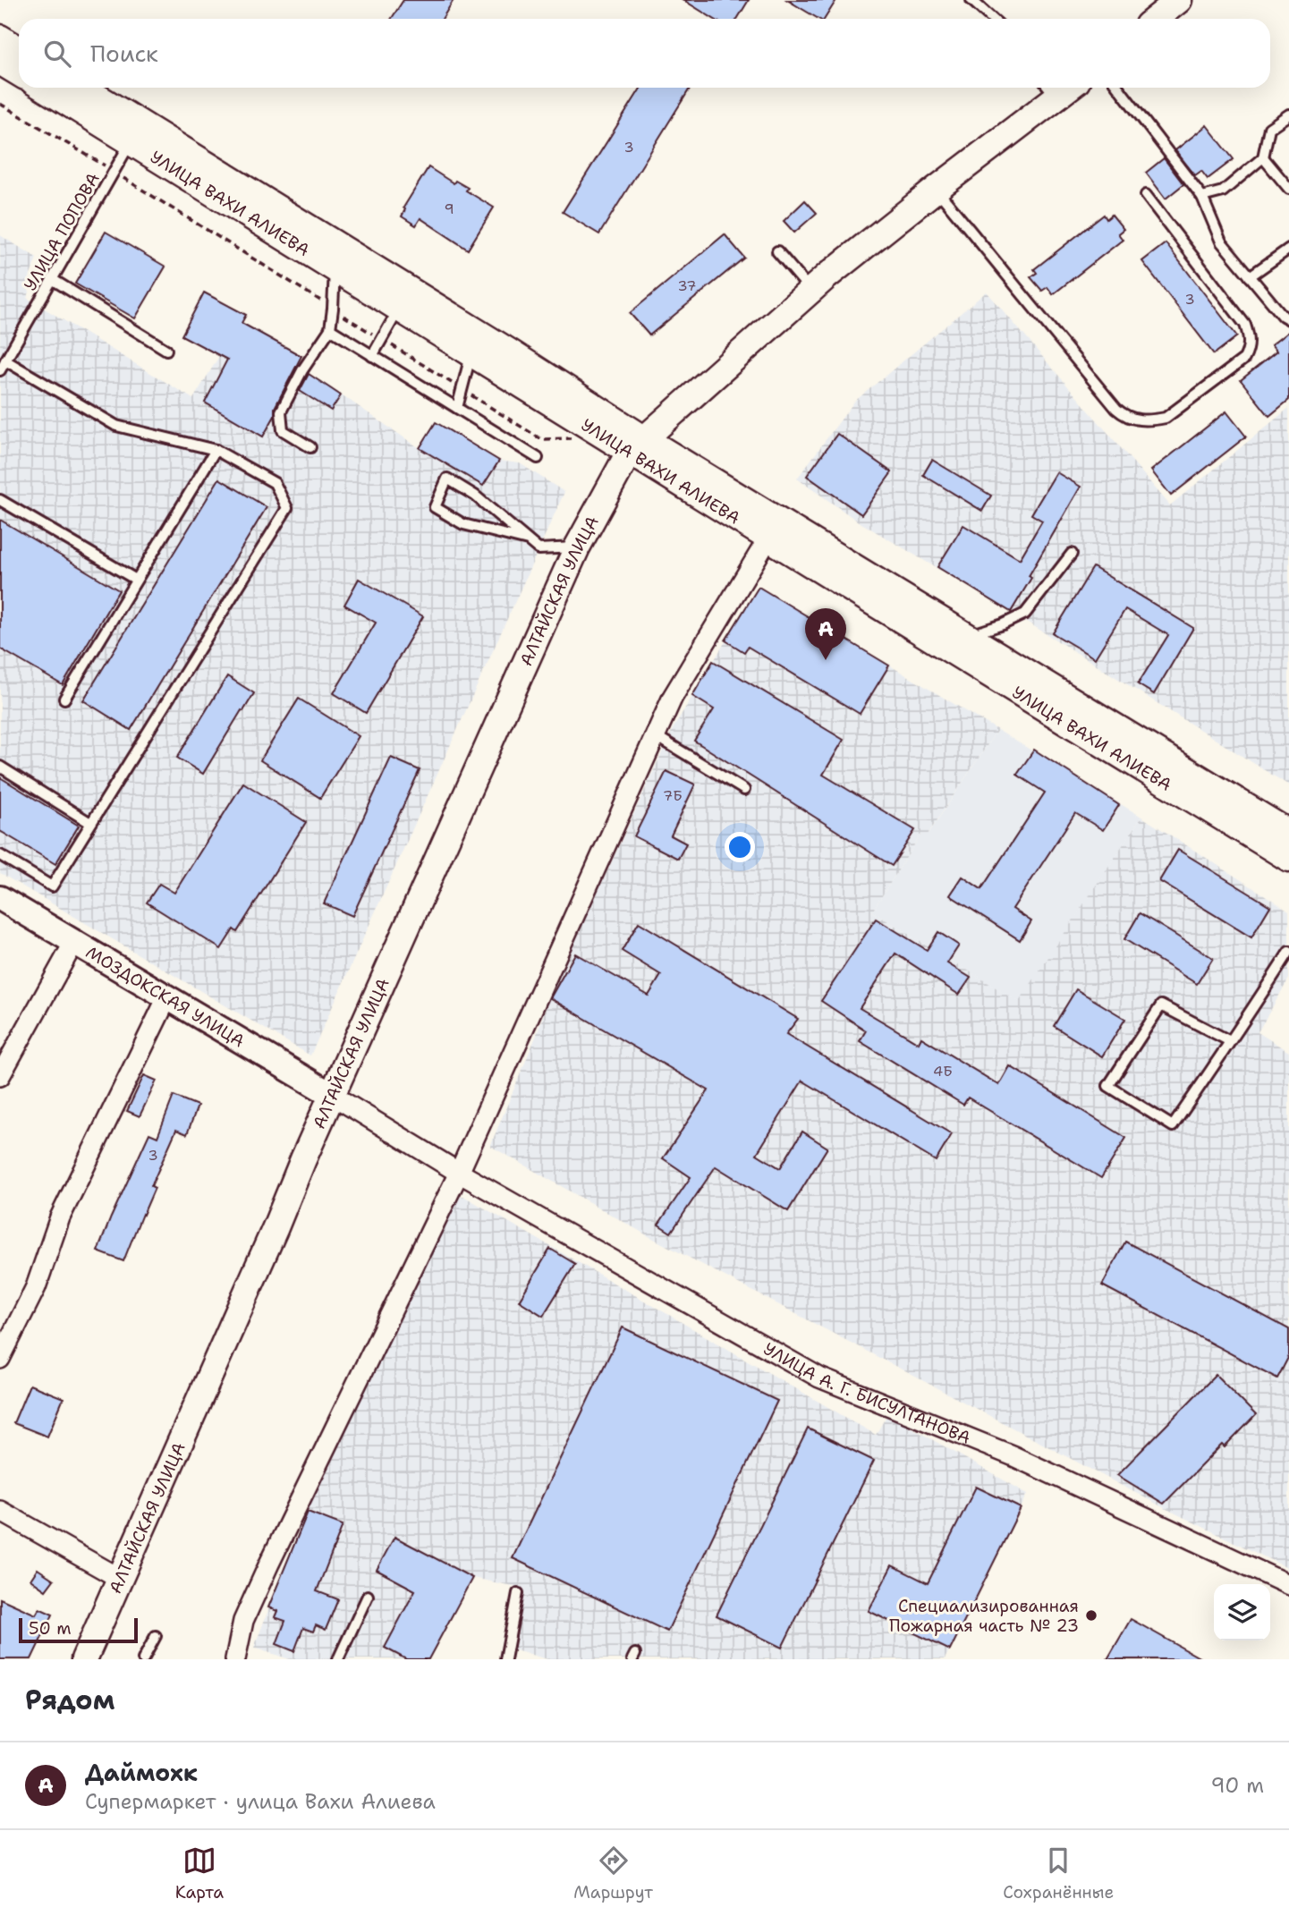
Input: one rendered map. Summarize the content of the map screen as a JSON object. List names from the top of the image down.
{
  "streets": {
    "main road": ["УЛИЦА ВАХИ АЛИЕВА", "АЛТАЙСКАЯ УЛИЦА"],
    "street": ["МОЗДОКСКАЯ УЛИЦА", "УЛИЦА А. Г. БИСУЛТАНОВА"],
    "lane": ["УЛИЦА ПОПОВА"]
  },
  "crossings": [
    ["УЛИЦА ВАХИ АЛИЕВА", "УЛИЦА ПОПОВА"],
    ["УЛИЦА ВАХИ АЛИЕВА", "АЛТАЙСКАЯ УЛИЦА"],
    ["АЛТАЙСКАЯ УЛИЦА", "МОЗДОКСКАЯ УЛИЦА"],
    ["АЛТАЙСКАЯ УЛИЦА", "УЛИЦА А. Г. БИСУЛТАНОВА"],
    ["МОЗДОКСКАЯ УЛИЦА", "УЛИЦА А. Г. БИСУЛТАНОВА"]
  ],
  "places": ["Специализированная Пожарная часть № 23"],
  "house_numbers": [
    "3",
    "9",
    "37",
    "3",
    "7Б",
    "4Б",
    "3"
  ],
  "scale_bar": "50 m",
  "page": {
    "search": "Поиск",
    "pins": "A",
    "scale": "50 m",
    "heading": "Рядом",
    "list": [
      {
        "mark": "A",
        "name": "Даймохк",
        "note": "Супермаркет · улица Вахи Алиева",
        "value": "90 m"
      }
    ],
    "nav": ["Карта", "Маршрут", "Сохранённые"]
  }
}
